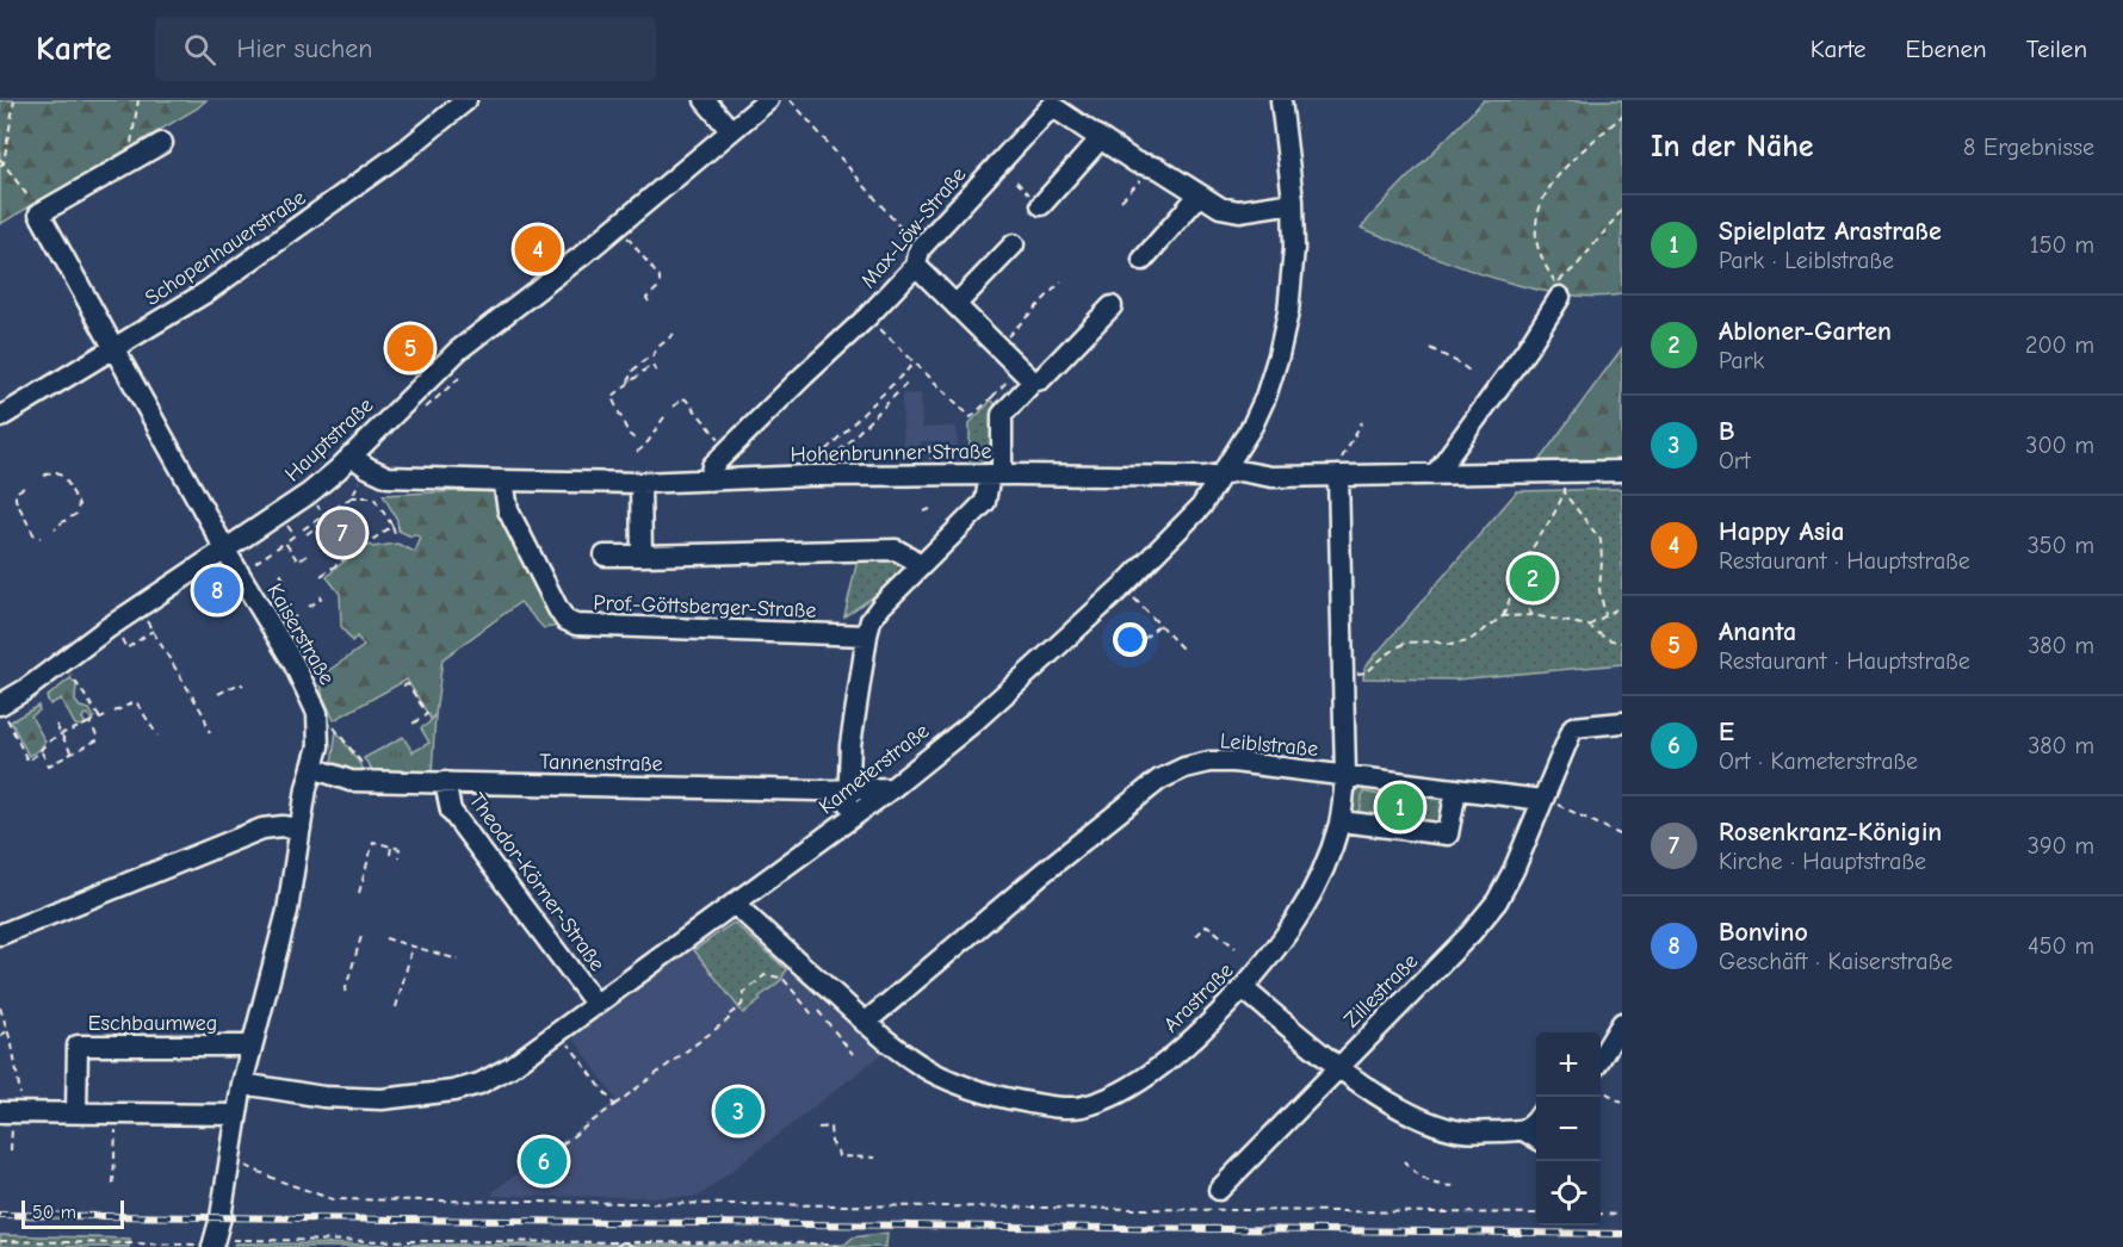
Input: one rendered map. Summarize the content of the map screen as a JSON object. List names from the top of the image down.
{
  "streets": {
    "street": [
      "Max-Löw-Straße",
      "Schopenhauerstraße",
      "Hauptstraße",
      "Hohenbrunner Straße",
      "Prof.-Göttsberger-Straße",
      "Kaiserstraße",
      "Leiblstraße",
      "Tannenstraße",
      "Kameterstraße",
      "Theodor-Körner-Straße",
      "Zillestraße",
      "Arastraße",
      "Eschbaumweg"
    ]
  },
  "crossings": [
    ["Max-Löw-Straße", "Hohenbrunner Straße"],
    ["Max-Löw-Straße", "Kameterstraße"],
    ["Schopenhauerstraße", "Kaiserstraße"],
    ["Hauptstraße", "Hohenbrunner Straße"],
    ["Hauptstraße", "Kaiserstraße"],
    ["Hohenbrunner Straße", "Prof.-Göttsberger-Straße"],
    ["Hohenbrunner Straße", "Kameterstraße"],
    ["Hohenbrunner Straße", "Arastraße"],
    ["Kaiserstraße", "Tannenstraße"],
    ["Kaiserstraße", "Kameterstraße"],
    ["Kaiserstraße", "Eschbaumweg"],
    ["Leiblstraße", "Zillestraße"],
    ["Leiblstraße", "Arastraße"],
    ["Tannenstraße", "Kameterstraße"],
    ["Tannenstraße", "Theodor-Körner-Straße"],
    ["Kameterstraße", "Theodor-Körner-Straße"],
    ["Kameterstraße", "Arastraße"]
  ],
  "scale_bar": "50 m",
  "page": {
    "header": "Karte",
    "search": "Hier suchen",
    "nav": ["Karte", "Ebenen", "Teilen"],
    "heading": ["In der Nähe", "8 Ergebnisse"],
    "list": [
      {
        "mark": "1",
        "name": "Spielplatz Arastraße",
        "note": "Park · Leiblstraße",
        "value": "150 m"
      },
      {
        "mark": "2",
        "name": "Abloner-Garten",
        "note": "Park",
        "value": "200 m"
      },
      {
        "mark": "3",
        "name": "B",
        "note": "Ort",
        "value": "300 m"
      },
      {
        "mark": "4",
        "name": "Happy Asia",
        "note": "Restaurant · Hauptstraße",
        "value": "350 m"
      },
      {
        "mark": "5",
        "name": "Ananta",
        "note": "Restaurant · Hauptstraße",
        "value": "380 m"
      },
      {
        "mark": "6",
        "name": "E",
        "note": "Ort · Kameterstraße",
        "value": "380 m"
      },
      {
        "mark": "7",
        "name": "Rosenkranz-Königin",
        "note": "Kirche · Hauptstraße",
        "value": "390 m"
      },
      {
        "mark": "8",
        "name": "Bonvino",
        "note": "Geschäft · Kaiserstraße",
        "value": "450 m"
      }
    ],
    "pins": [
      "4",
      "5",
      "7",
      "2",
      "8",
      "1",
      "3",
      "6"
    ],
    "map_buttons": ["+", "−"],
    "scale": "50 m"
  }
}
